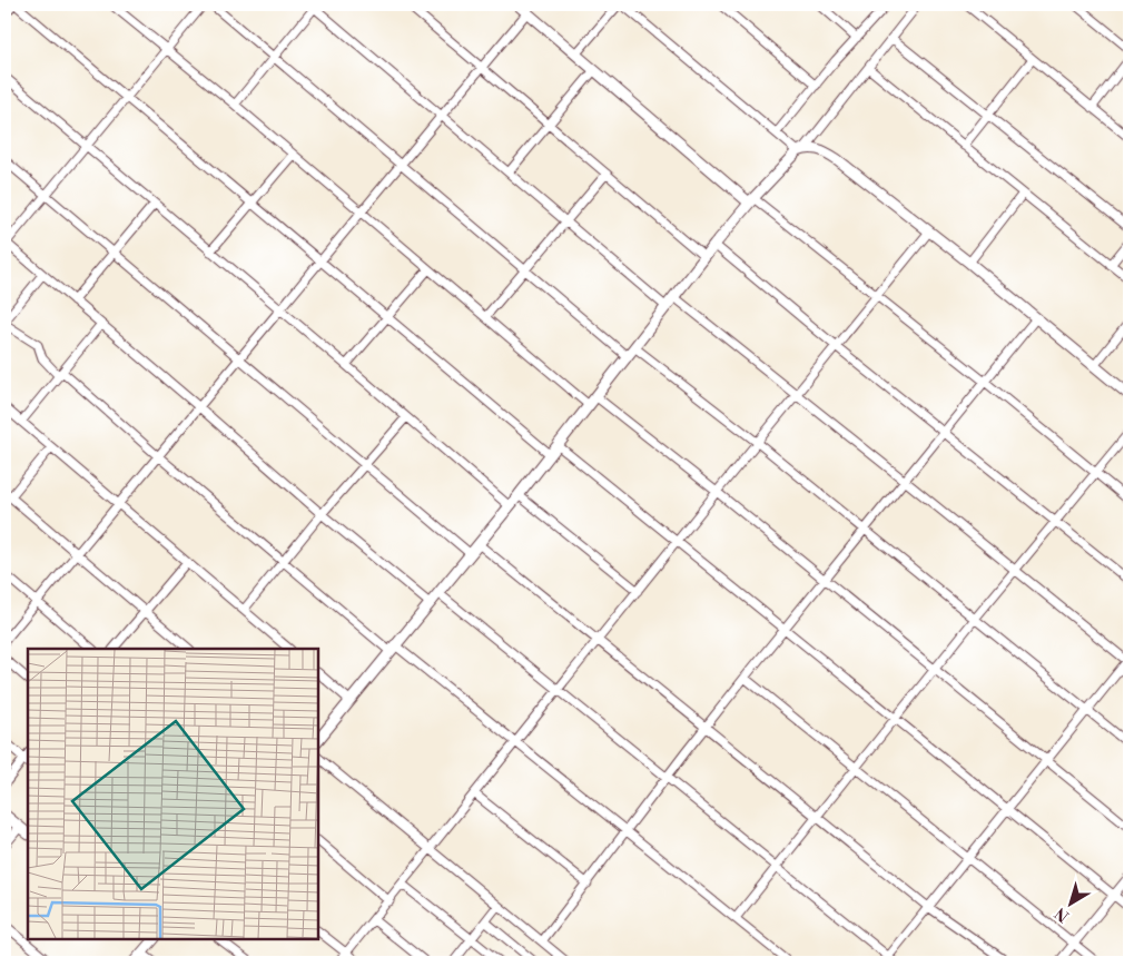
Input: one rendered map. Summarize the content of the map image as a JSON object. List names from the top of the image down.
{
  "north": "bottom left"
}
